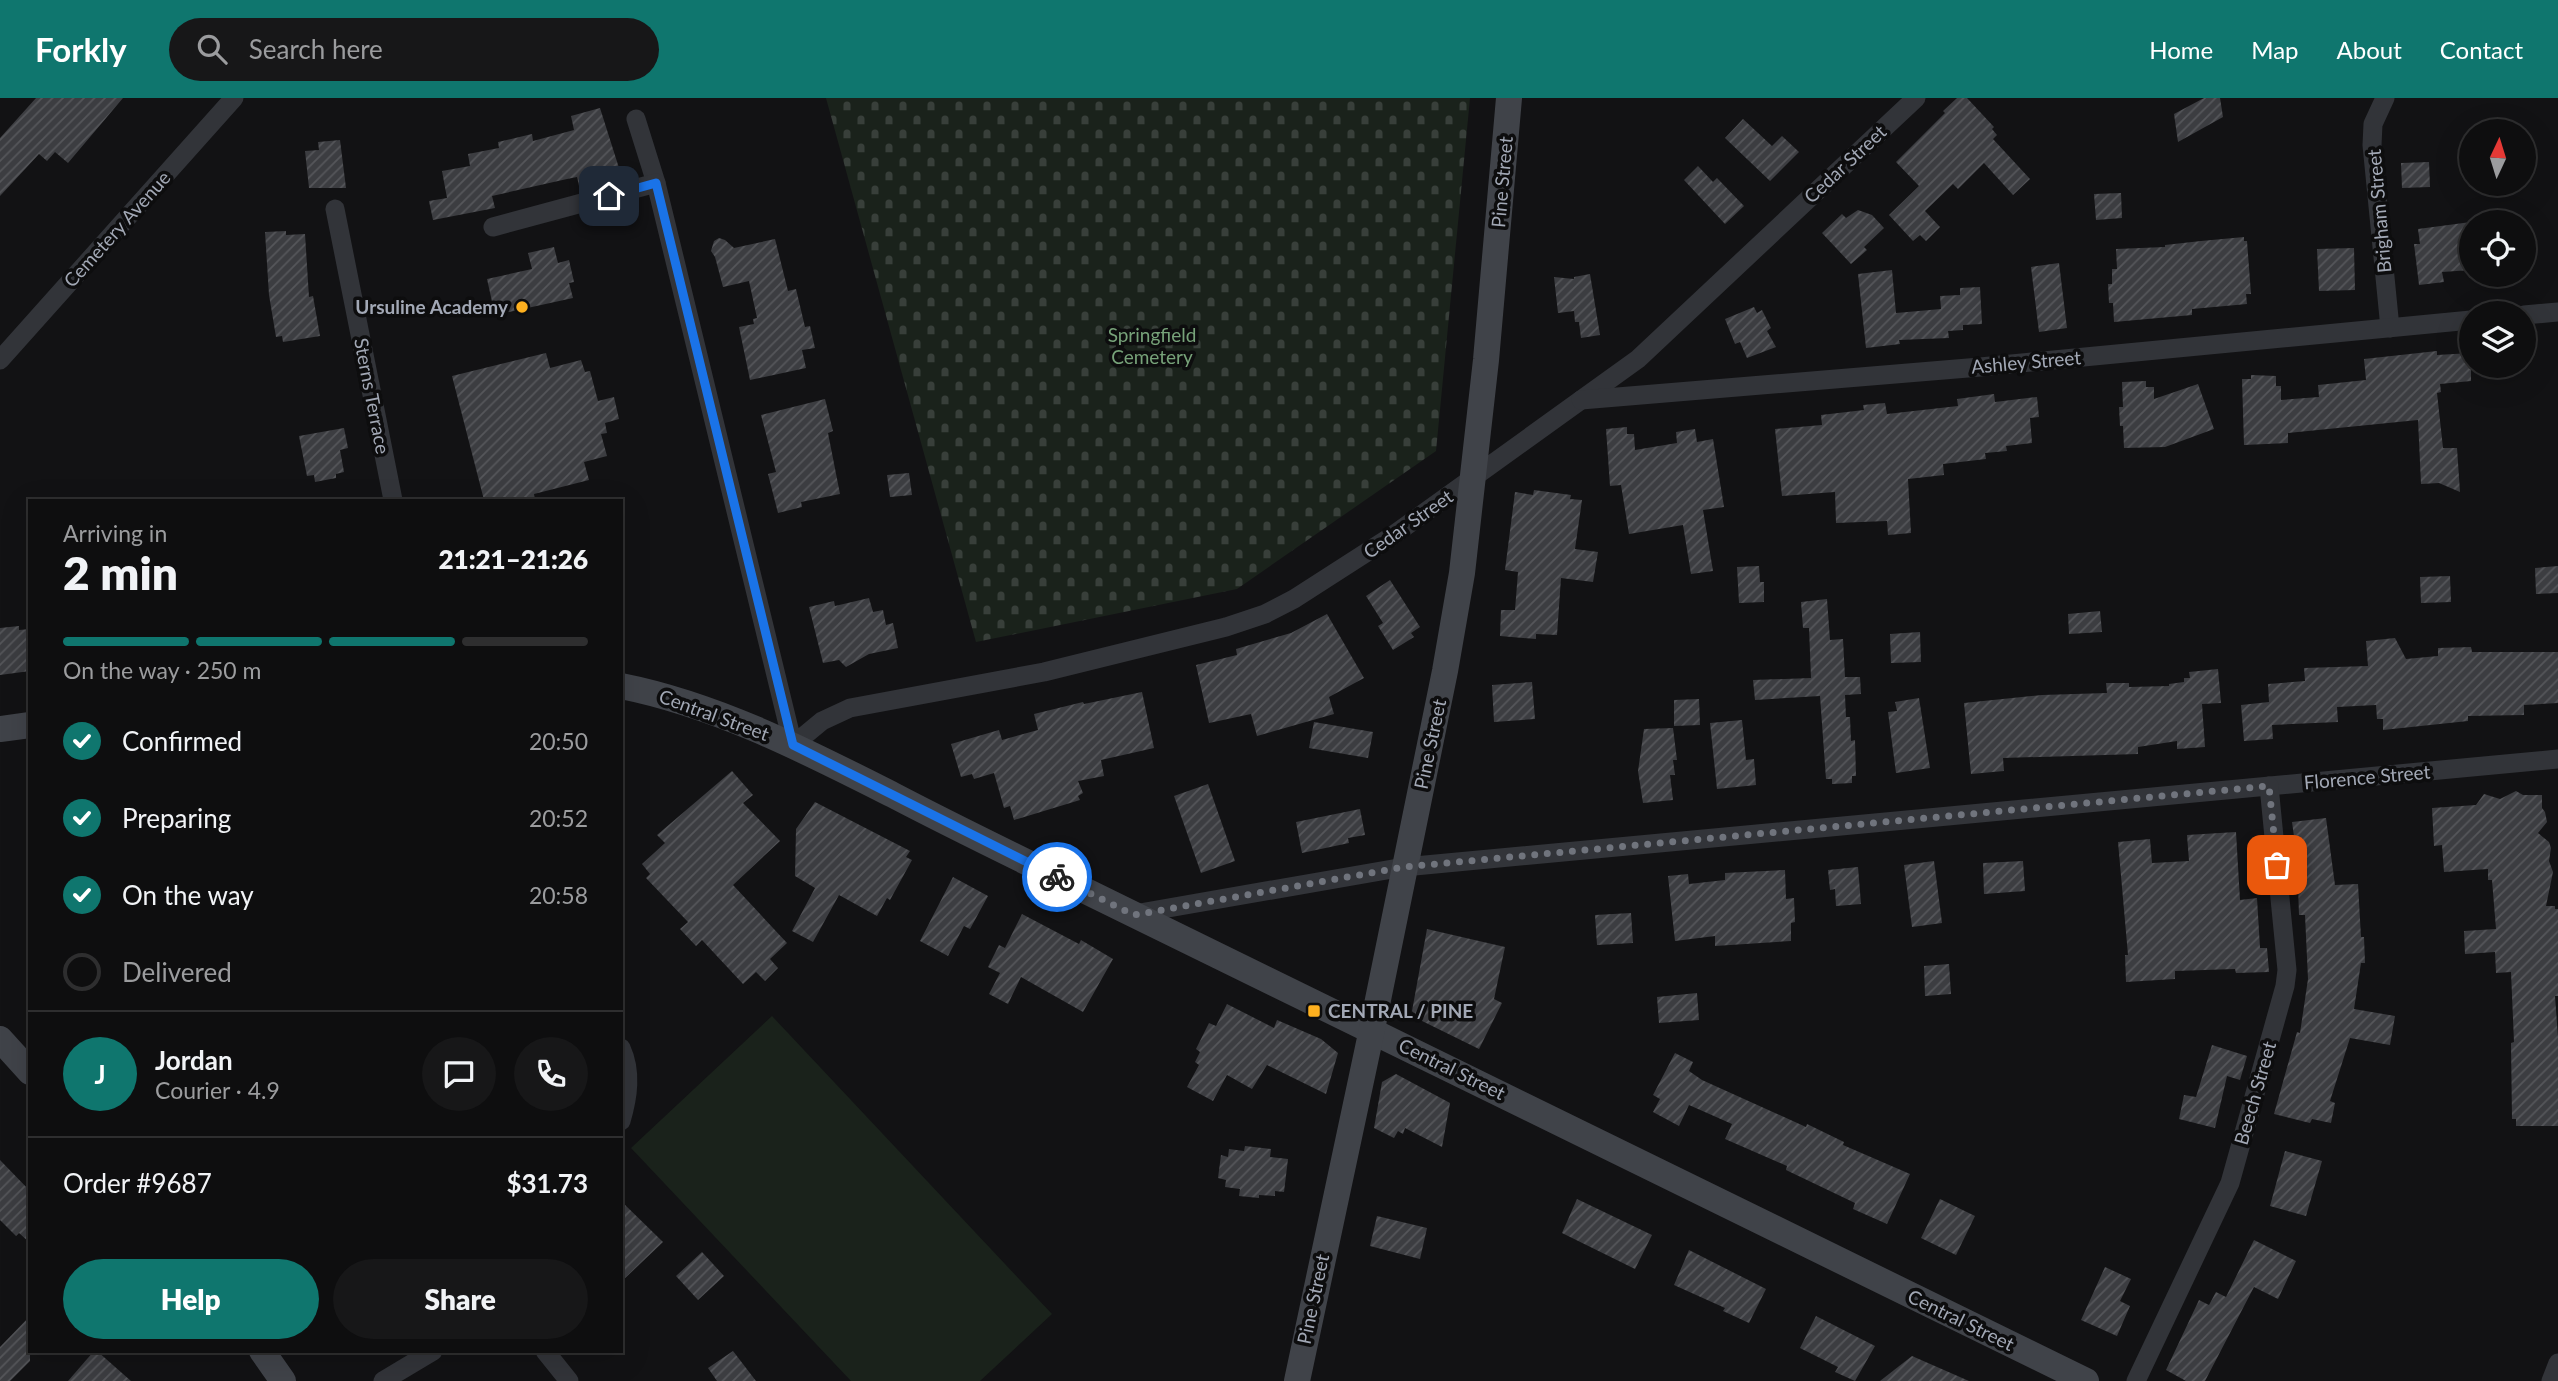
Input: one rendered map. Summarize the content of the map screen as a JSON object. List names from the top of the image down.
{
  "streets": {
    "main road": ["Pine Street", "Central Street"],
    "street": [
      "Cedar Street",
      "Brigham Street",
      "Cemetery Avenue",
      "Ashley Street",
      "Sterns Terrace",
      "Florence Street",
      "Beech Street"
    ]
  },
  "crossings": [
    ["Cedar Street", "Pine Street"],
    ["Cedar Street", "Ashley Street"],
    ["Cedar Street", "Central Street"],
    ["Pine Street", "Central Street"],
    ["Pine Street", "Florence Street"],
    ["Brigham Street", "Ashley Street"],
    ["Central Street", "Florence Street"],
    ["Florence Street", "Beech Street"]
  ],
  "parks": ["Springfield Cemetery"],
  "places": {
    "other": ["Ursuline Academy"],
    "transit": ["CENTRAL / PINE"]
  },
  "north": "top",
  "page": {
    "header": "Forkly",
    "search": "Search here",
    "nav": [
      "Home",
      "Map",
      "About",
      "Contact"
    ],
    "heading": ["2 min", "Arriving in", "21:21–21:26"],
    "panel": [
      "Jordan",
      "Courier · 4.9",
      "Order #9687",
      "$31.73"
    ],
    "bar": "On the way · 250 m",
    "list": [
      ["Confirmed", "20:50"],
      ["Preparing", "20:52"],
      ["On the way", "20:58"],
      "Delivered"
    ],
    "round": "J",
    "buttons": ["Help", "Share"]
  }
}
